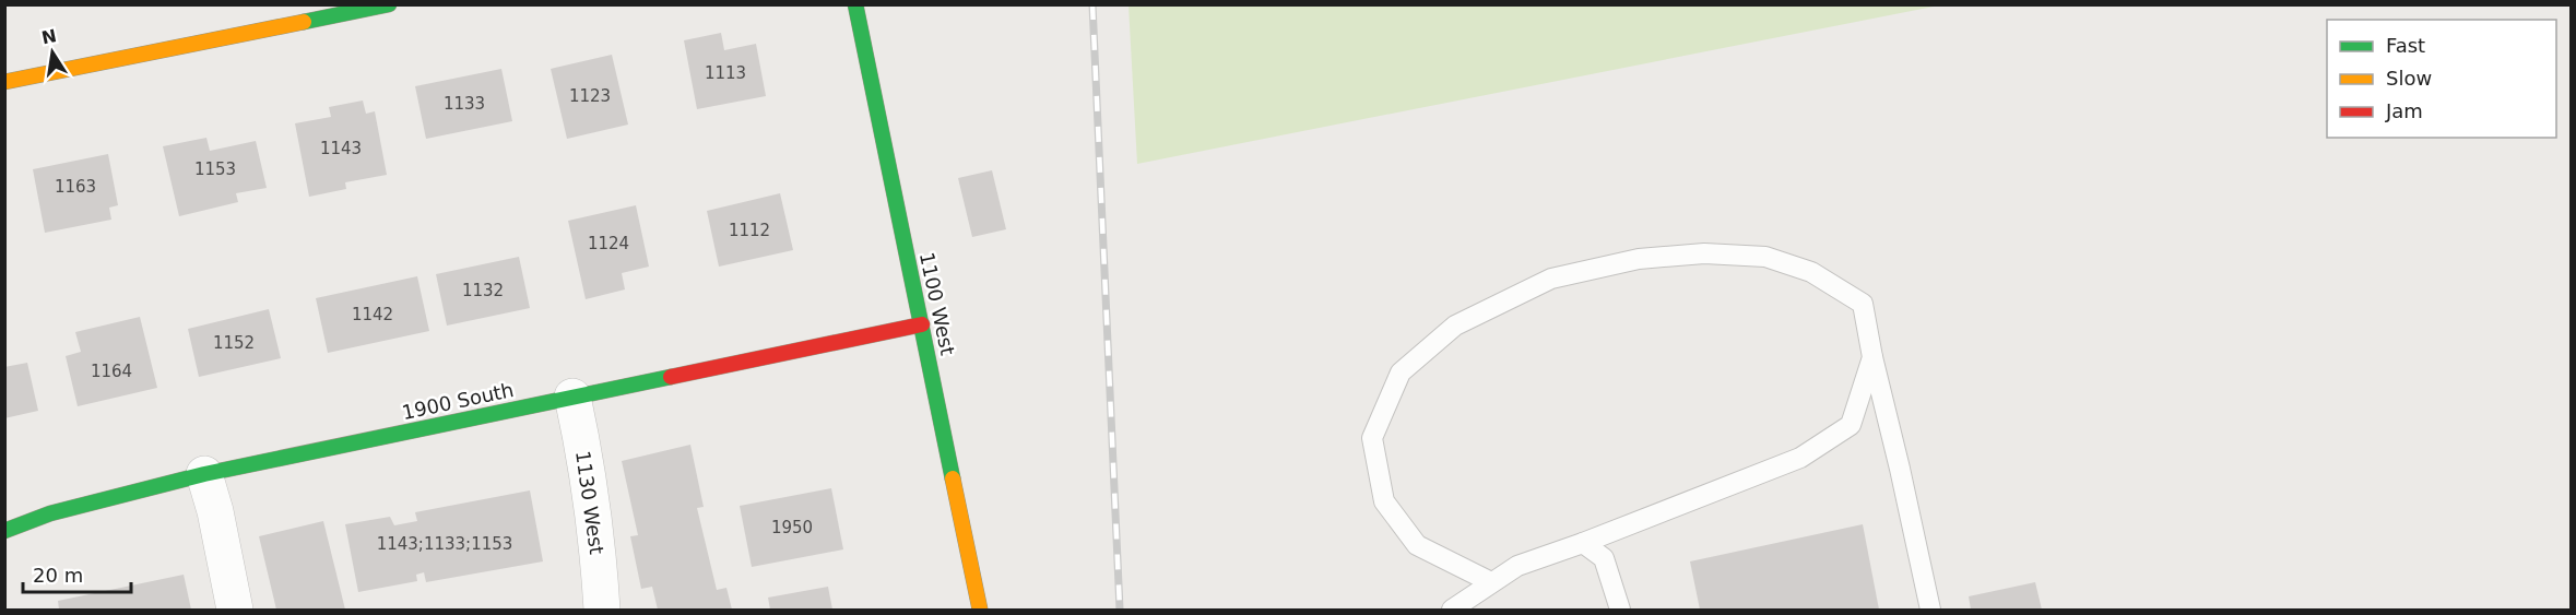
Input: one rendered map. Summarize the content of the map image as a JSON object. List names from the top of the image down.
{
  "streets": {
    "street": ["1100 West", "1900 South", "1130 West"]
  },
  "crossings": [
    ["1100 West", "1900 South"],
    ["1900 South", "1130 West"]
  ],
  "house_numbers": [
    "1113",
    "1123",
    "1133",
    "1143",
    "1153",
    "1163",
    "1112",
    "1124",
    "1132",
    "1142",
    "1152",
    "1164",
    "1950",
    "1143;1133;1153"
  ],
  "legend": ["Fast", "Slow", "Jam"],
  "scale_bar": "20 m",
  "north": "top"
}
